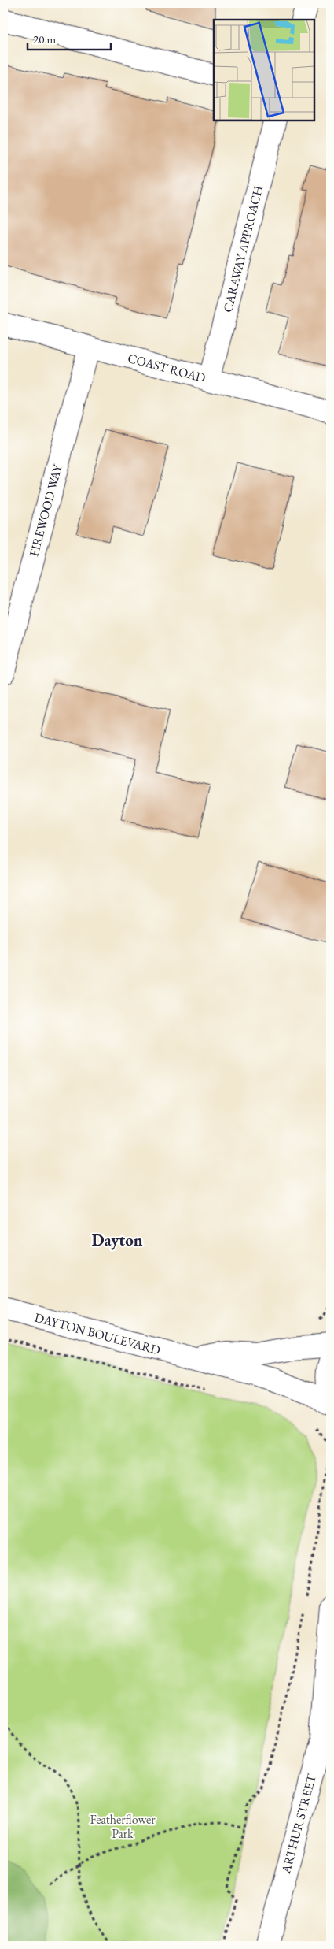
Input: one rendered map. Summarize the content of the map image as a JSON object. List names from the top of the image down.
{
  "streets": {
    "street": [
      "CARAWAY APPROACH",
      "COAST ROAD",
      "FIREWOOD WAY",
      "DAYTON BOULEVARD",
      "ARTHUR STREET"
    ]
  },
  "crossings": [
    ["CARAWAY APPROACH", "COAST ROAD"],
    ["COAST ROAD", "FIREWOOD WAY"]
  ],
  "districts": ["Dayton"],
  "parks": ["Featherflower Park"],
  "scale_bar": "20 m"
}
